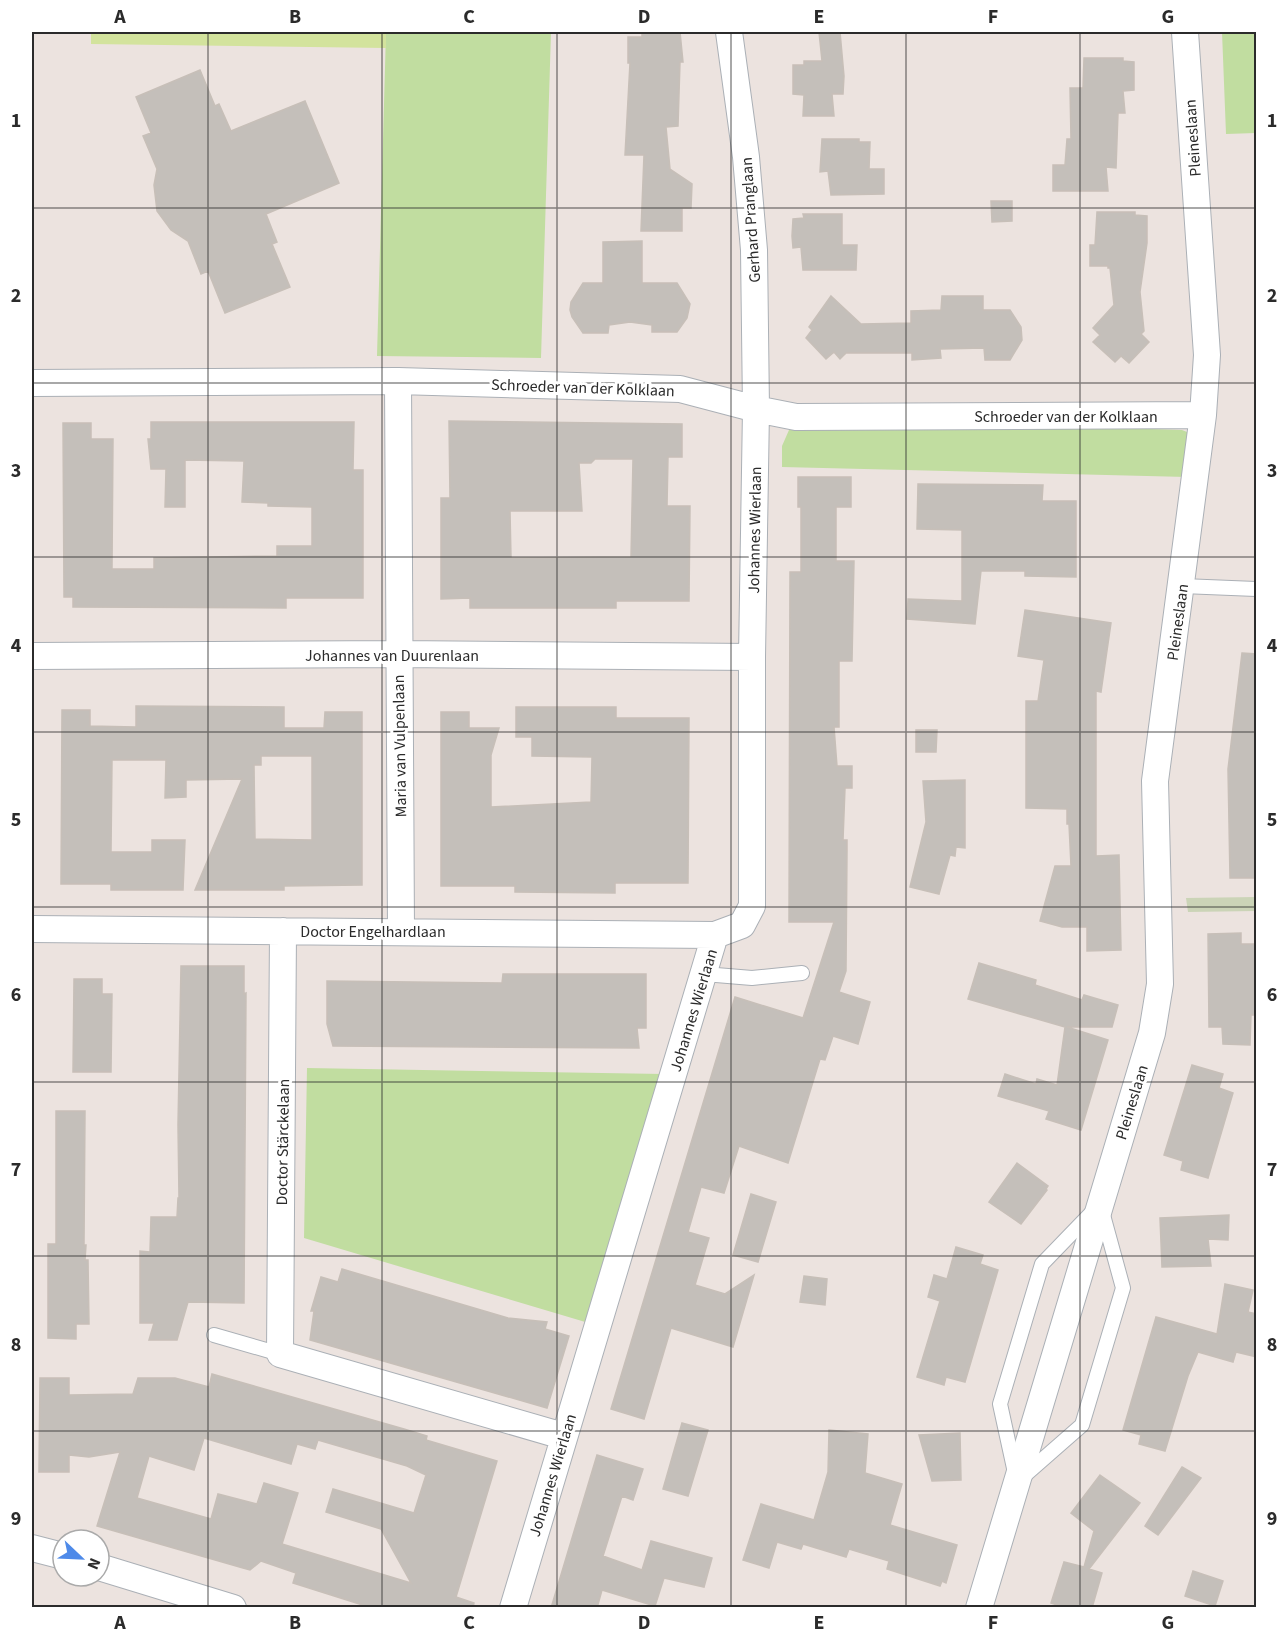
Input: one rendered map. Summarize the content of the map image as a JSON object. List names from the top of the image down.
{
  "streets": {
    "street": [
      "Pleineslaan",
      "Gerhard Pranglaan",
      "Schroeder van der Kolklaan",
      "Johannes Wierlaan",
      "Johannes van Duurenlaan",
      "Maria van Vulpenlaan",
      "Doctor Engelhardlaan",
      "Doctor Stärckelaan"
    ]
  },
  "crossings": [
    ["Pleineslaan", "Schroeder van der Kolklaan"],
    ["Gerhard Pranglaan", "Schroeder van der Kolklaan"],
    ["Gerhard Pranglaan", "Johannes Wierlaan"],
    ["Schroeder van der Kolklaan", "Johannes Wierlaan"],
    ["Schroeder van der Kolklaan", "Maria van Vulpenlaan"],
    ["Johannes Wierlaan", "Johannes van Duurenlaan"],
    ["Johannes Wierlaan", "Doctor Engelhardlaan"],
    ["Johannes van Duurenlaan", "Maria van Vulpenlaan"],
    ["Maria van Vulpenlaan", "Doctor Engelhardlaan"],
    ["Doctor Engelhardlaan", "Doctor Stärckelaan"]
  ],
  "north": "bottom right",
  "grid": {
    "columns": [
      "A",
      "B",
      "C",
      "D",
      "E",
      "F",
      "G"
    ],
    "rows": [
      "1",
      "2",
      "3",
      "4",
      "5",
      "6",
      "7",
      "8",
      "9"
    ]
  }
}
